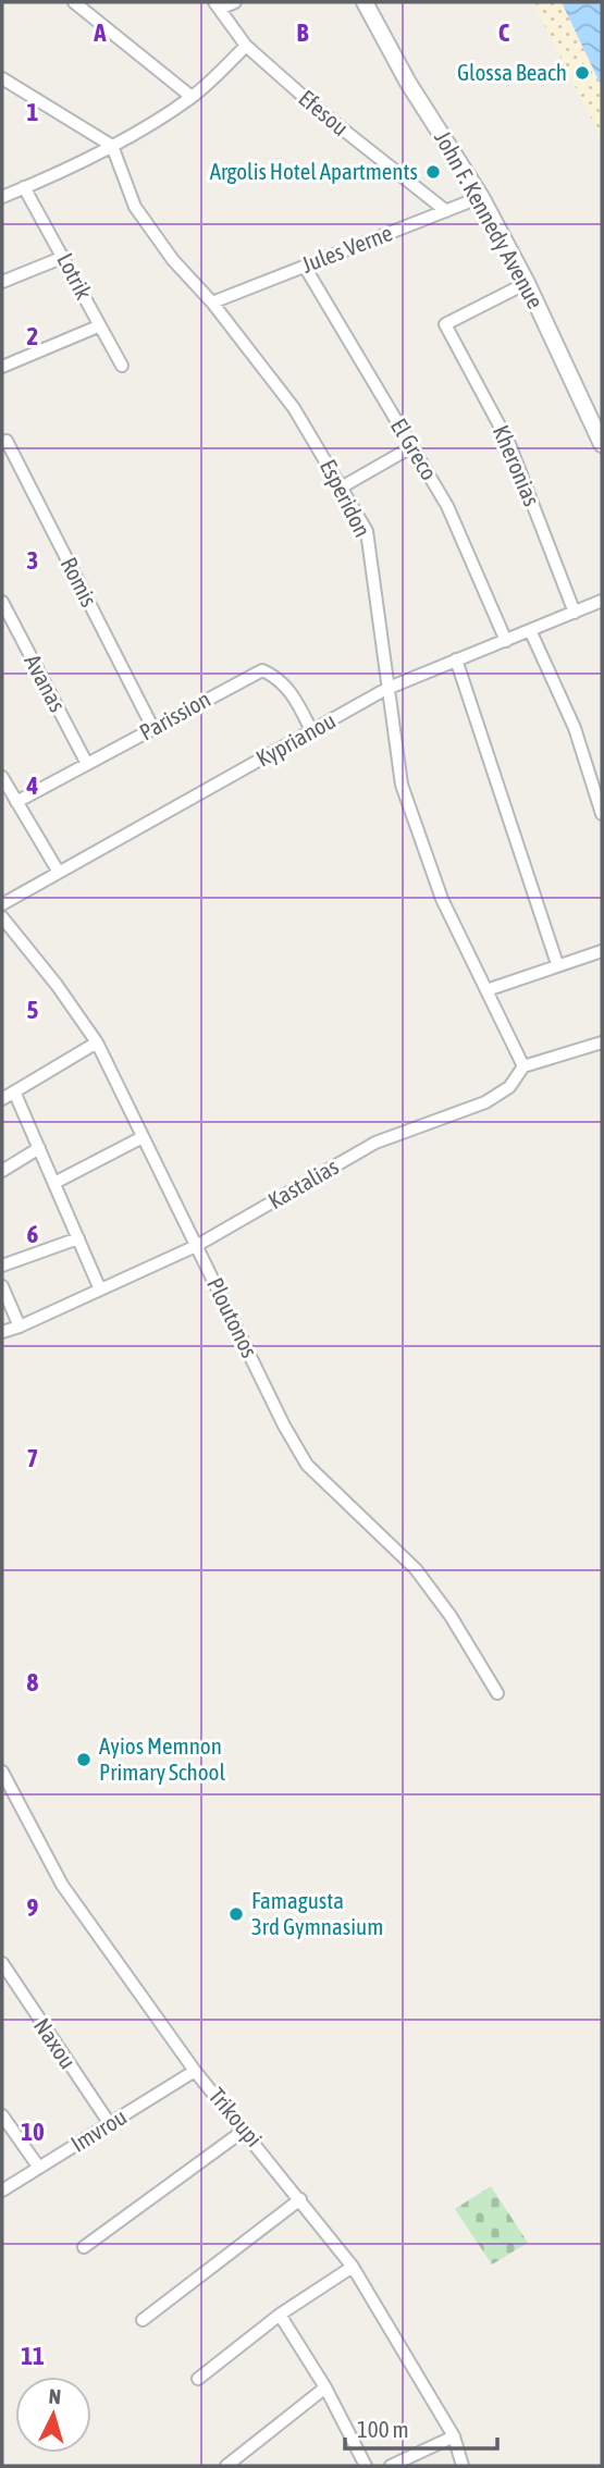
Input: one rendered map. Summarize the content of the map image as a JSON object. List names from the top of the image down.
{
  "streets": {
    "street": [
      "Efesou",
      "John F. Kennedy Avenue",
      "Jules Verne",
      "Lotrik",
      "El Greco",
      "Kheronias",
      "Esperidon",
      "Romis",
      "Avanas",
      "Parission",
      "Kyprianou",
      "Kastalias",
      "Ploutonos",
      "Naxou",
      "Trikoupi",
      "Imvrou"
    ]
  },
  "crossings": [
    ["Efesou", "Jules Verne"],
    ["John F. Kennedy Avenue", "Jules Verne"],
    ["John F. Kennedy Avenue", "Kheronias"],
    ["Jules Verne", "El Greco"],
    ["Jules Verne", "Esperidon"],
    ["El Greco", "Kyprianou"],
    ["Kheronias", "Kyprianou"],
    ["Esperidon", "Kyprianou"],
    ["Esperidon", "Kastalias"],
    ["Romis", "Parission"],
    ["Avanas", "Parission"],
    ["Parission", "Kyprianou"],
    ["Kastalias", "Ploutonos"],
    ["Naxou", "Imvrou"],
    ["Trikoupi", "Imvrou"]
  ],
  "places": [
    "Glossa Beach",
    "Argolis Hotel Apartments",
    "Ayios Memnon Primary School",
    "Famagusta 3rd Gymnasium"
  ],
  "scale_bar": "100 m",
  "north": "top",
  "grid": {
    "columns": ["A", "B", "C"],
    "rows": [
      "1",
      "2",
      "3",
      "4",
      "5",
      "6",
      "7",
      "8",
      "9",
      "10",
      "11"
    ]
  }
}
